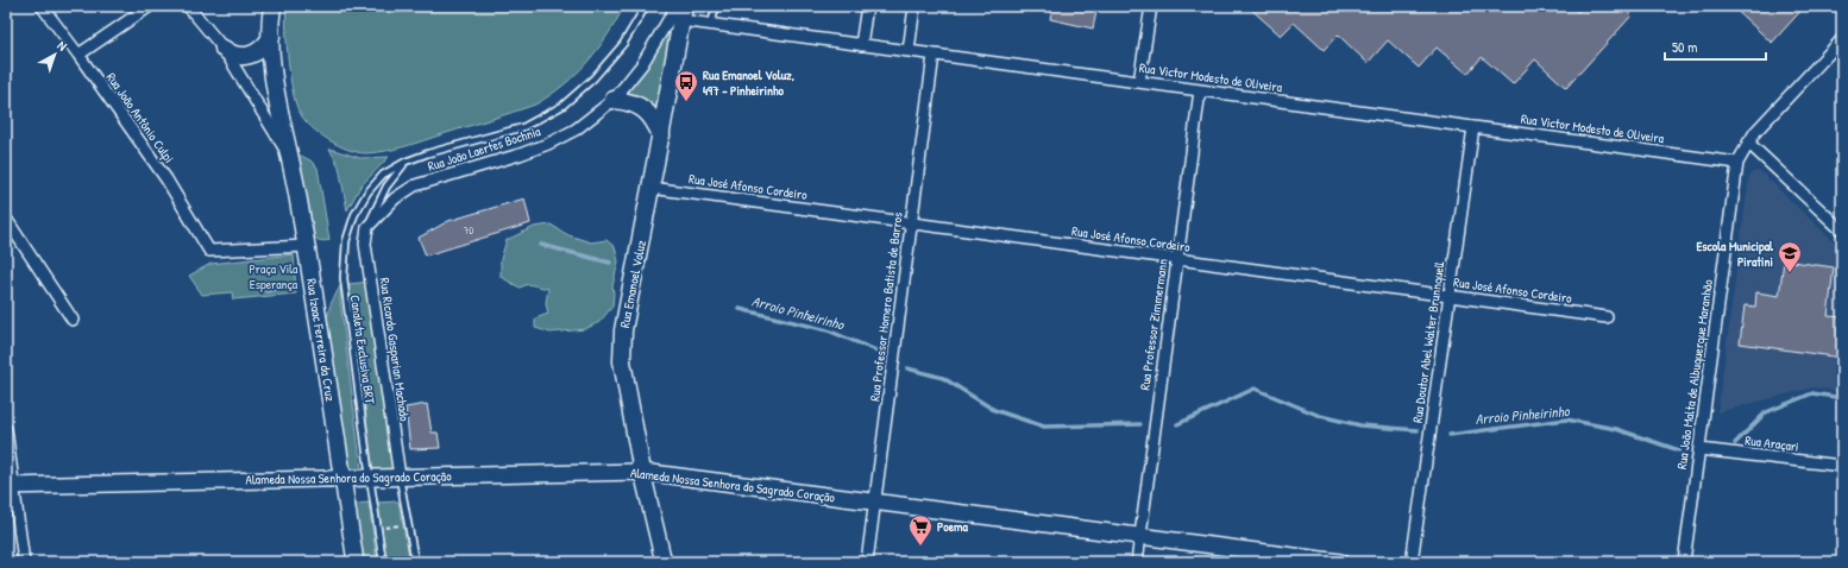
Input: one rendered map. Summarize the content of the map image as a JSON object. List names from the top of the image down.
{
  "streets": {
    "main road": ["Rua Emanoel Voluz", "Rua Izaac Ferreira da Cruz", "Alameda Nossa Senhora do Sagrado Coração"],
    "street": [
      "Rua Victor Modesto de Oliveira",
      "Rua João Antônio Culpi",
      "Rua João Laertes Bochnia",
      "Rua José Afonso Cordeiro",
      "Rua Professor Homero Batista de Barros",
      "Rua Professor Zimmermann",
      "Rua Doutor Abel Walter Brunnquell",
      "Rua Ricardo Gasparian Machado",
      "Rua João Malta de Albuquerque Maranhão",
      "Rua Araçari"
    ],
    "lane": ["Canaleta Exclusiva BRT"]
  },
  "crossings": [
    ["Rua Victor Modesto de Oliveira", "Rua João Laertes Bochnia"],
    ["Rua Victor Modesto de Oliveira", "Rua Emanoel Voluz"],
    ["Rua Victor Modesto de Oliveira", "Rua Professor Homero Batista de Barros"],
    ["Rua Victor Modesto de Oliveira", "Rua Professor Zimmermann"],
    ["Rua Victor Modesto de Oliveira", "Rua Doutor Abel Walter Brunnquell"],
    ["Rua Victor Modesto de Oliveira", "Rua João Malta de Albuquerque Maranhão"],
    ["Rua João Antônio Culpi", "Rua Izaac Ferreira da Cruz"],
    ["Rua João Laertes Bochnia", "Rua Emanoel Voluz"],
    ["Rua João Laertes Bochnia", "Rua Ricardo Gasparian Machado"],
    ["Rua José Afonso Cordeiro", "Rua Emanoel Voluz"],
    ["Rua José Afonso Cordeiro", "Rua Professor Homero Batista de Barros"],
    ["Rua José Afonso Cordeiro", "Rua Professor Zimmermann"],
    ["Rua José Afonso Cordeiro", "Rua Doutor Abel Walter Brunnquell"],
    ["Rua Emanoel Voluz", "Alameda Nossa Senhora do Sagrado Coração"],
    ["Rua Professor Homero Batista de Barros", "Alameda Nossa Senhora do Sagrado Coração"],
    ["Rua Professor Zimmermann", "Alameda Nossa Senhora do Sagrado Coração"],
    ["Rua Izaac Ferreira da Cruz", "Alameda Nossa Senhora do Sagrado Coração"],
    ["Canaleta Exclusiva BRT", "Alameda Nossa Senhora do Sagrado Coração"],
    ["Rua Ricardo Gasparian Machado", "Alameda Nossa Senhora do Sagrado Coração"],
    ["Rua João Malta de Albuquerque Maranhão", "Rua Araçari"]
  ],
  "water": ["Arroio Pinheirinho"],
  "parks": ["Praça Vila Esperança"],
  "places": {
    "bus stop": ["Rua Emanoel Voluz, 497 - Pinheirinho"],
    "school or university": ["Escola Municipal Piratini"],
    "supermarket": ["Poema"]
  },
  "house_numbers": ["70"],
  "scale_bar": "50 m",
  "north": "top right"
}
